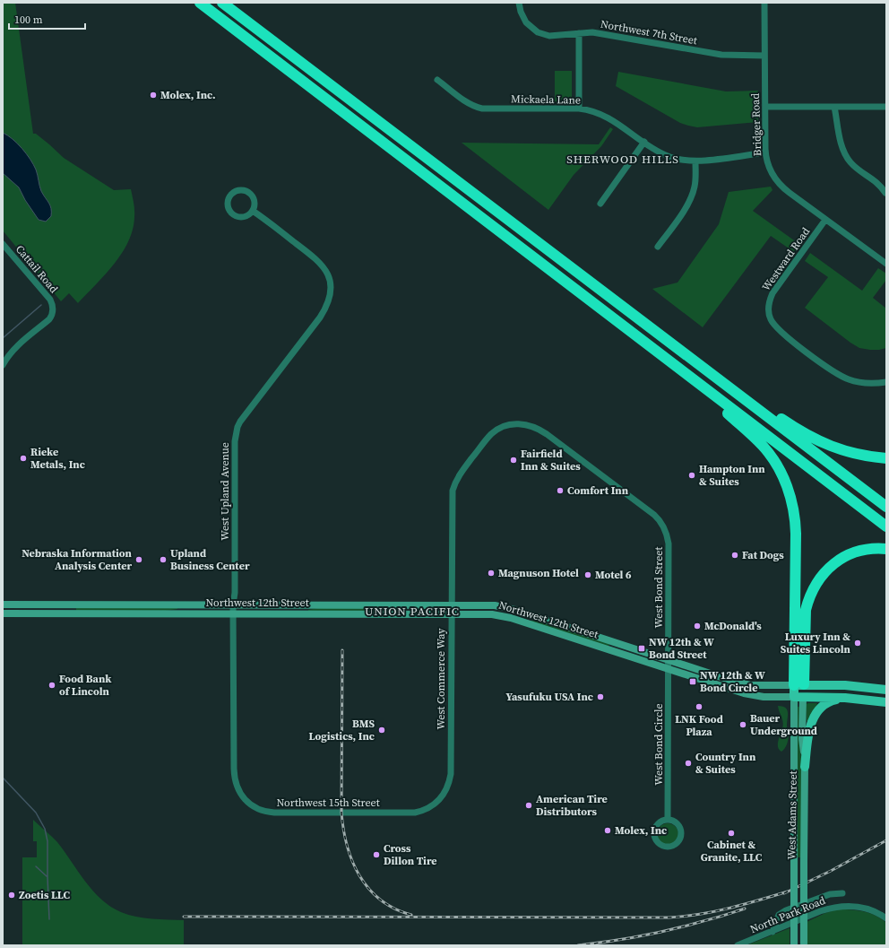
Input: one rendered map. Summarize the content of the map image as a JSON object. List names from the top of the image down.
{
  "streets": {
    "main road": ["Northwest 12th Street", "West Adams Street"],
    "street": [
      "Northwest 7th Street",
      "Mickaela Lane",
      "Bridger Road",
      "Westward Road",
      "Cattail Road",
      "West Upland Avenue",
      "West Bond Street",
      "West Commerce Way",
      "West Bond Circle",
      "Northwest 15th Street",
      "North Park Road"
    ]
  },
  "crossings": [
    ["Northwest 7th Street", "Bridger Road"],
    ["Mickaela Lane", "Bridger Road"],
    ["Bridger Road", "Westward Road"],
    ["West Upland Avenue", "Northwest 12th Street"],
    ["West Upland Avenue", "Northwest 15th Street"],
    ["West Bond Street", "Northwest 12th Street"],
    ["West Bond Street", "West Commerce Way"],
    ["West Bond Street", "West Bond Circle"],
    ["Northwest 12th Street", "West Commerce Way"],
    ["Northwest 12th Street", "West Bond Circle"],
    ["Northwest 12th Street", "West Adams Street"],
    ["West Commerce Way", "Northwest 15th Street"]
  ],
  "districts": ["SHERWOOD HILLS", "UNION PACIFIC"],
  "places": {
    "other": [
      "Molex, Inc.",
      "Rieke Metals, Inc",
      "Fairfield Inn & Suites",
      "Hampton Inn & Suites",
      "Comfort Inn",
      "Fat Dogs",
      "Nebraska Information Analysis Center",
      "Upland Business Center",
      "Magnuson Hotel",
      "Motel 6",
      "McDonald's",
      "Luxury Inn & Suites Lincoln",
      "Food Bank of Lincoln",
      "Yasufuku USA Inc",
      "LNK Food Plaza",
      "Bauer Underground",
      "BMS Logistics, Inc",
      "Country Inn & Suites",
      "American Tire Distributors",
      "Molex, Inc",
      "Cabinet & Granite, LLC",
      "Cross Dillon Tire",
      "Zoetis LLC"
    ],
    "transit": ["NW 12th & W Bond Street", "NW 12th & W Bond Circle"]
  },
  "scale_bar": "100 m"
}
